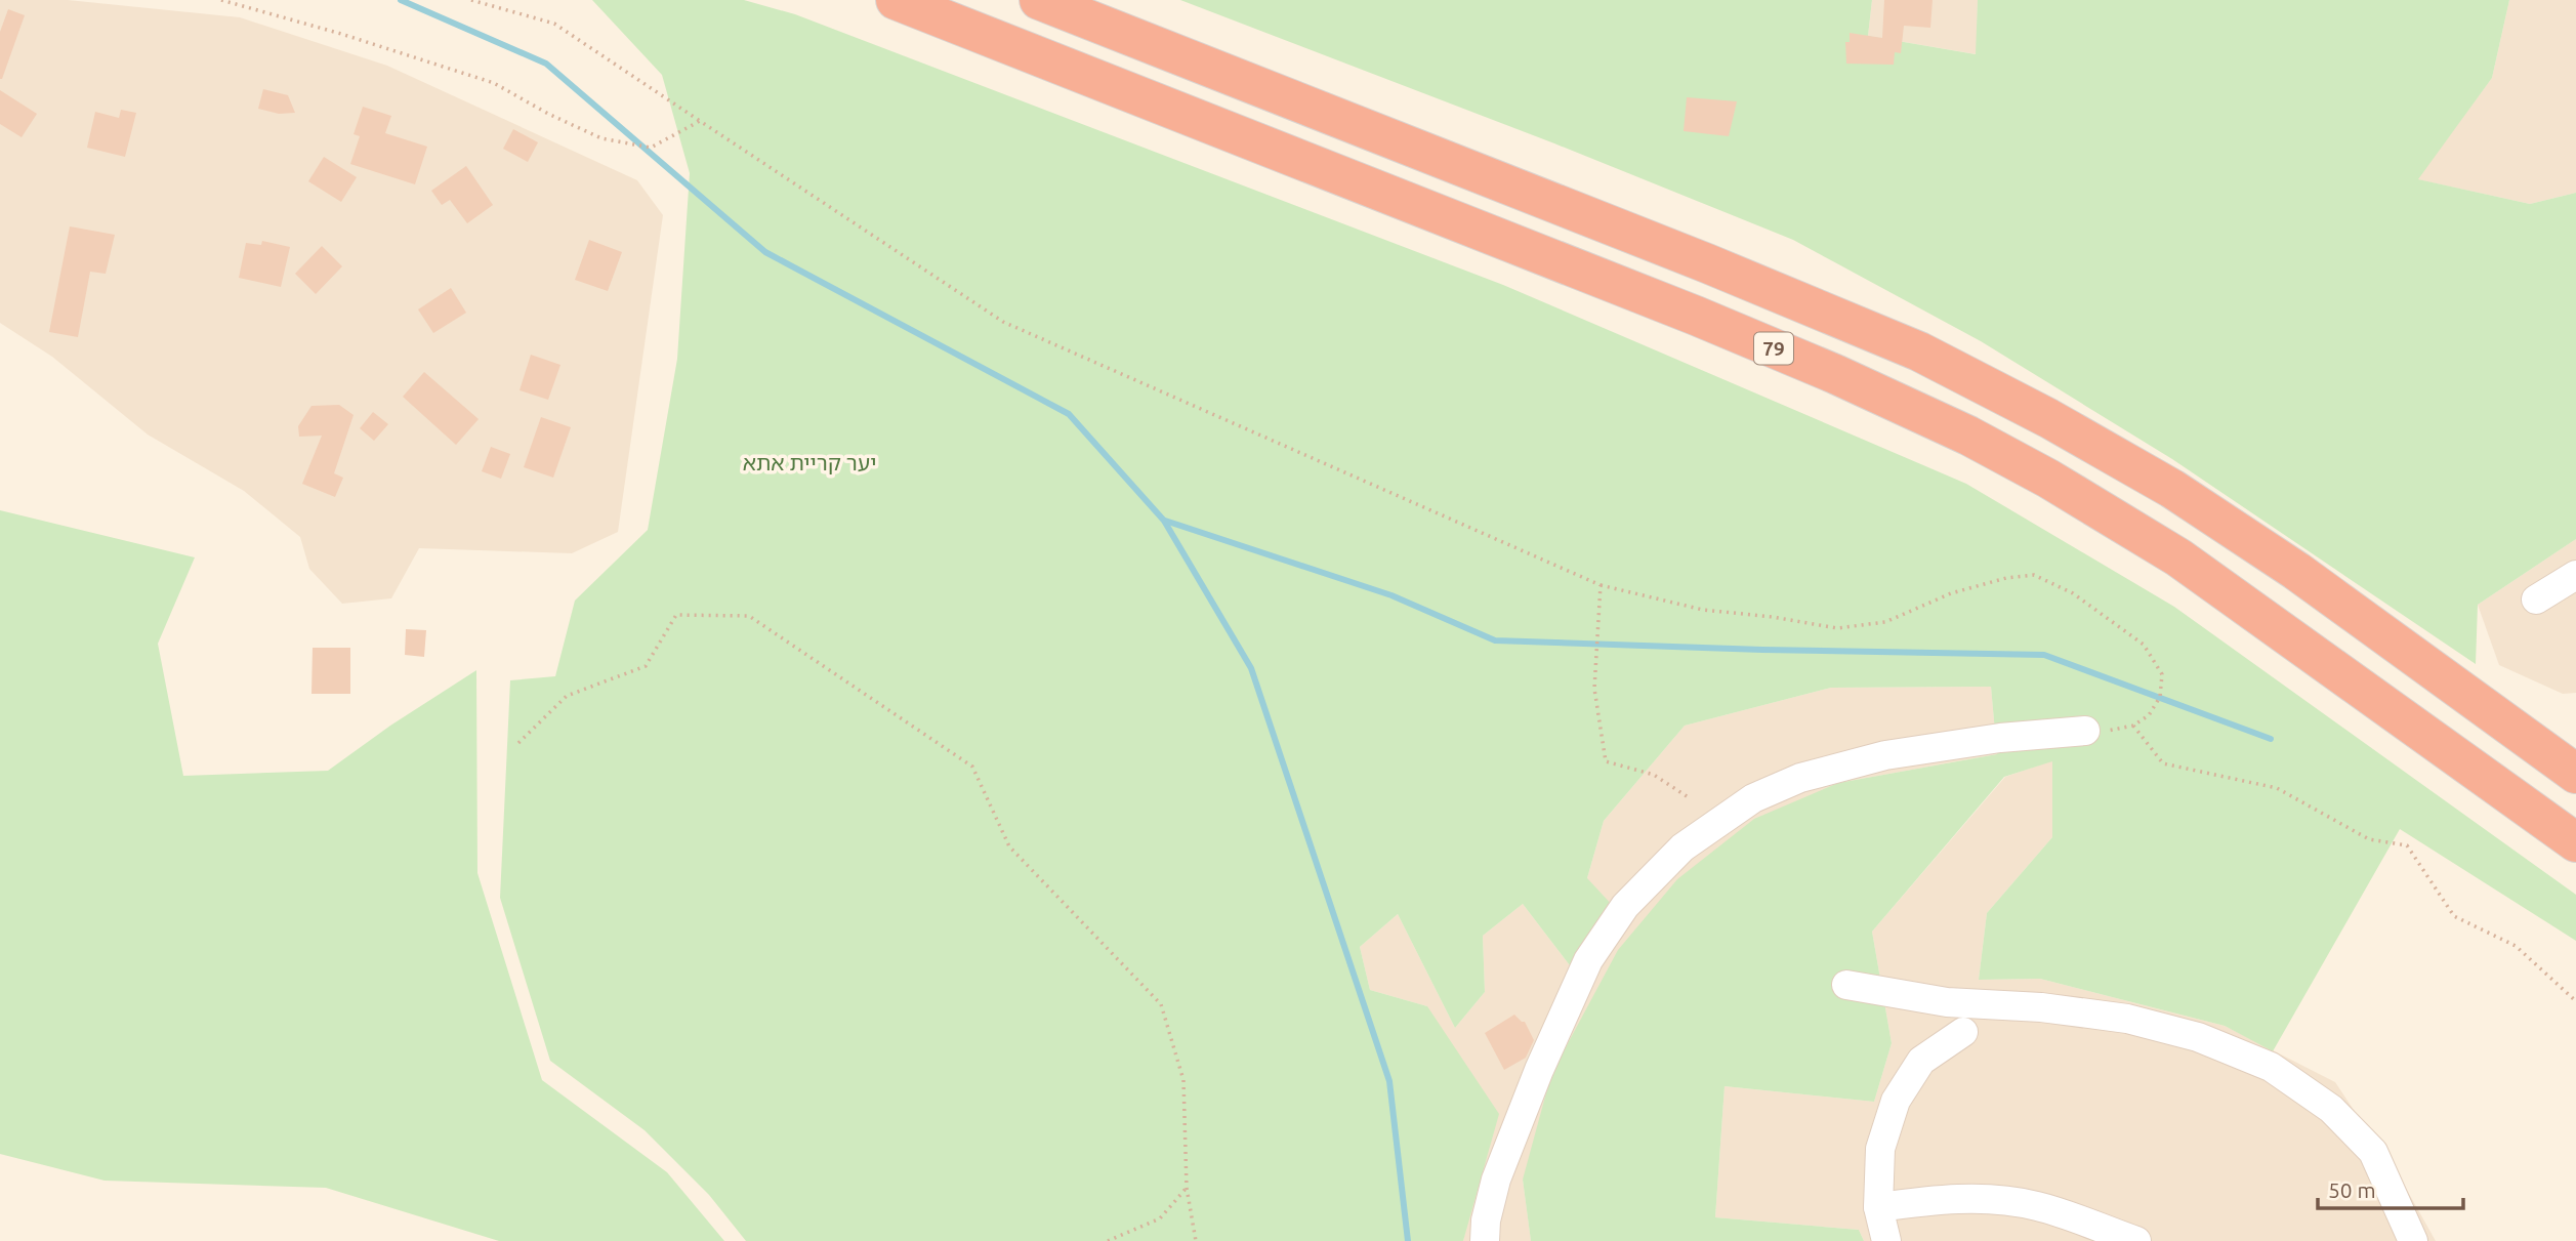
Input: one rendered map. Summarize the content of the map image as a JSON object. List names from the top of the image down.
{
  "streets": {
    "highway": ["79"]
  },
  "parks": ["יער קריית אתא"],
  "scale_bar": "50 m"
}
